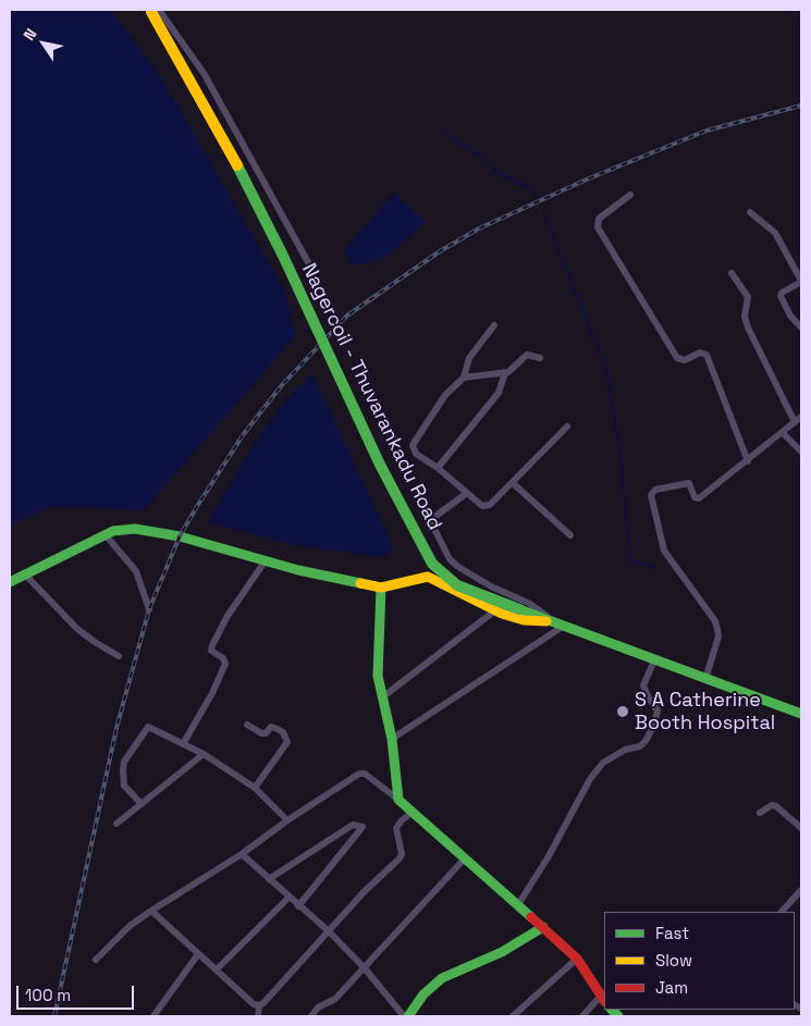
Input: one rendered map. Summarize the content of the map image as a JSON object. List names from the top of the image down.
{
  "streets": {
    "street": ["Nagercoil - Thuvarankadu Road"]
  },
  "places": ["S A Catherine Booth Hospital"],
  "legend": ["Fast", "Slow", "Jam"],
  "scale_bar": "100 m",
  "north": "top left"
}
